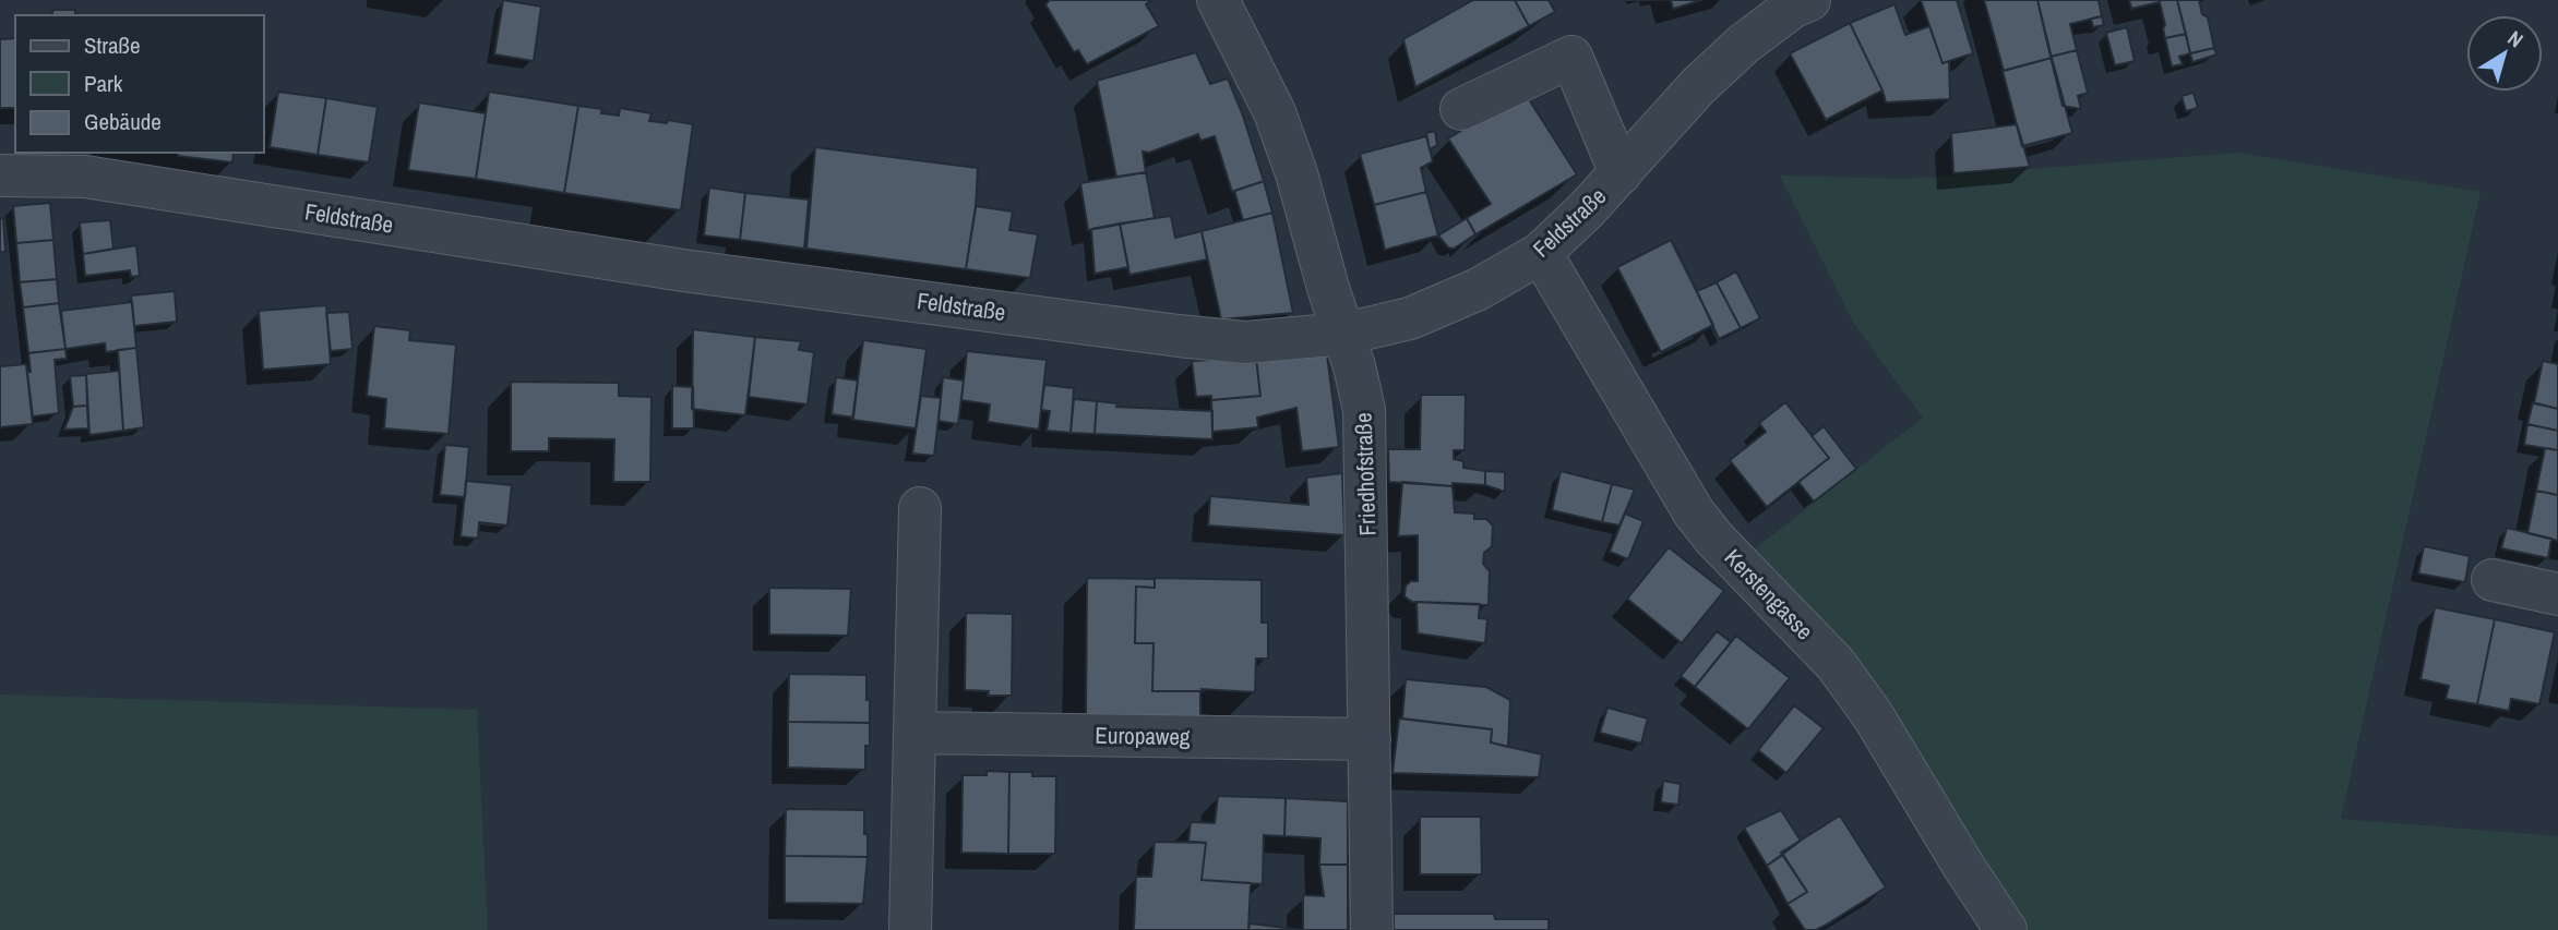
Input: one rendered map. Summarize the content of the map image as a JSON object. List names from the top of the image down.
{
  "streets": {
    "street": [
      "Feldstraße",
      "Friedhofstraße",
      "Kerstengasse",
      "Europaweg"
    ]
  },
  "crossings": [
    ["Feldstraße", "Friedhofstraße"],
    ["Feldstraße", "Kerstengasse"],
    ["Friedhofstraße", "Europaweg"]
  ],
  "legend": ["Straße", "Park", "Gebäude"],
  "north": "top right"
}
